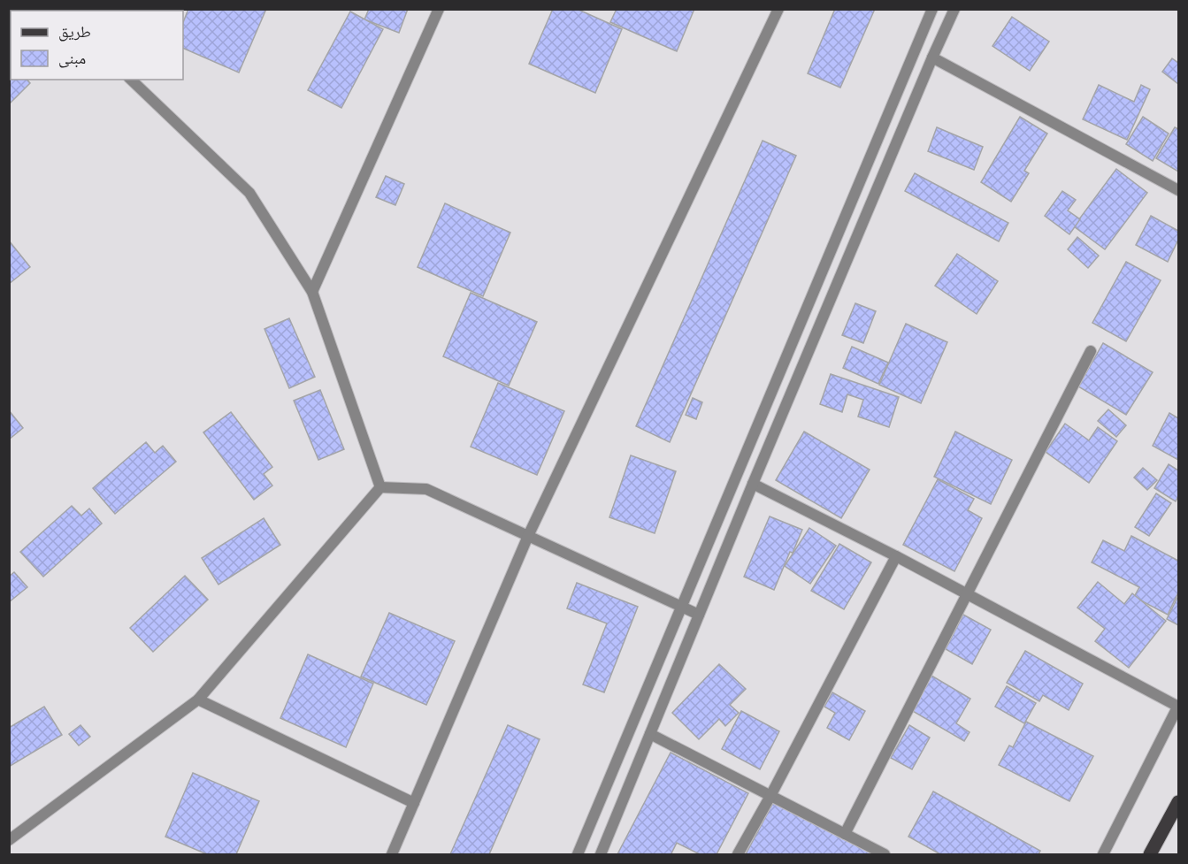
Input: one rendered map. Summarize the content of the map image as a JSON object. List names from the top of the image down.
{
  "legend": ["طريق", "مبنى"]
}
